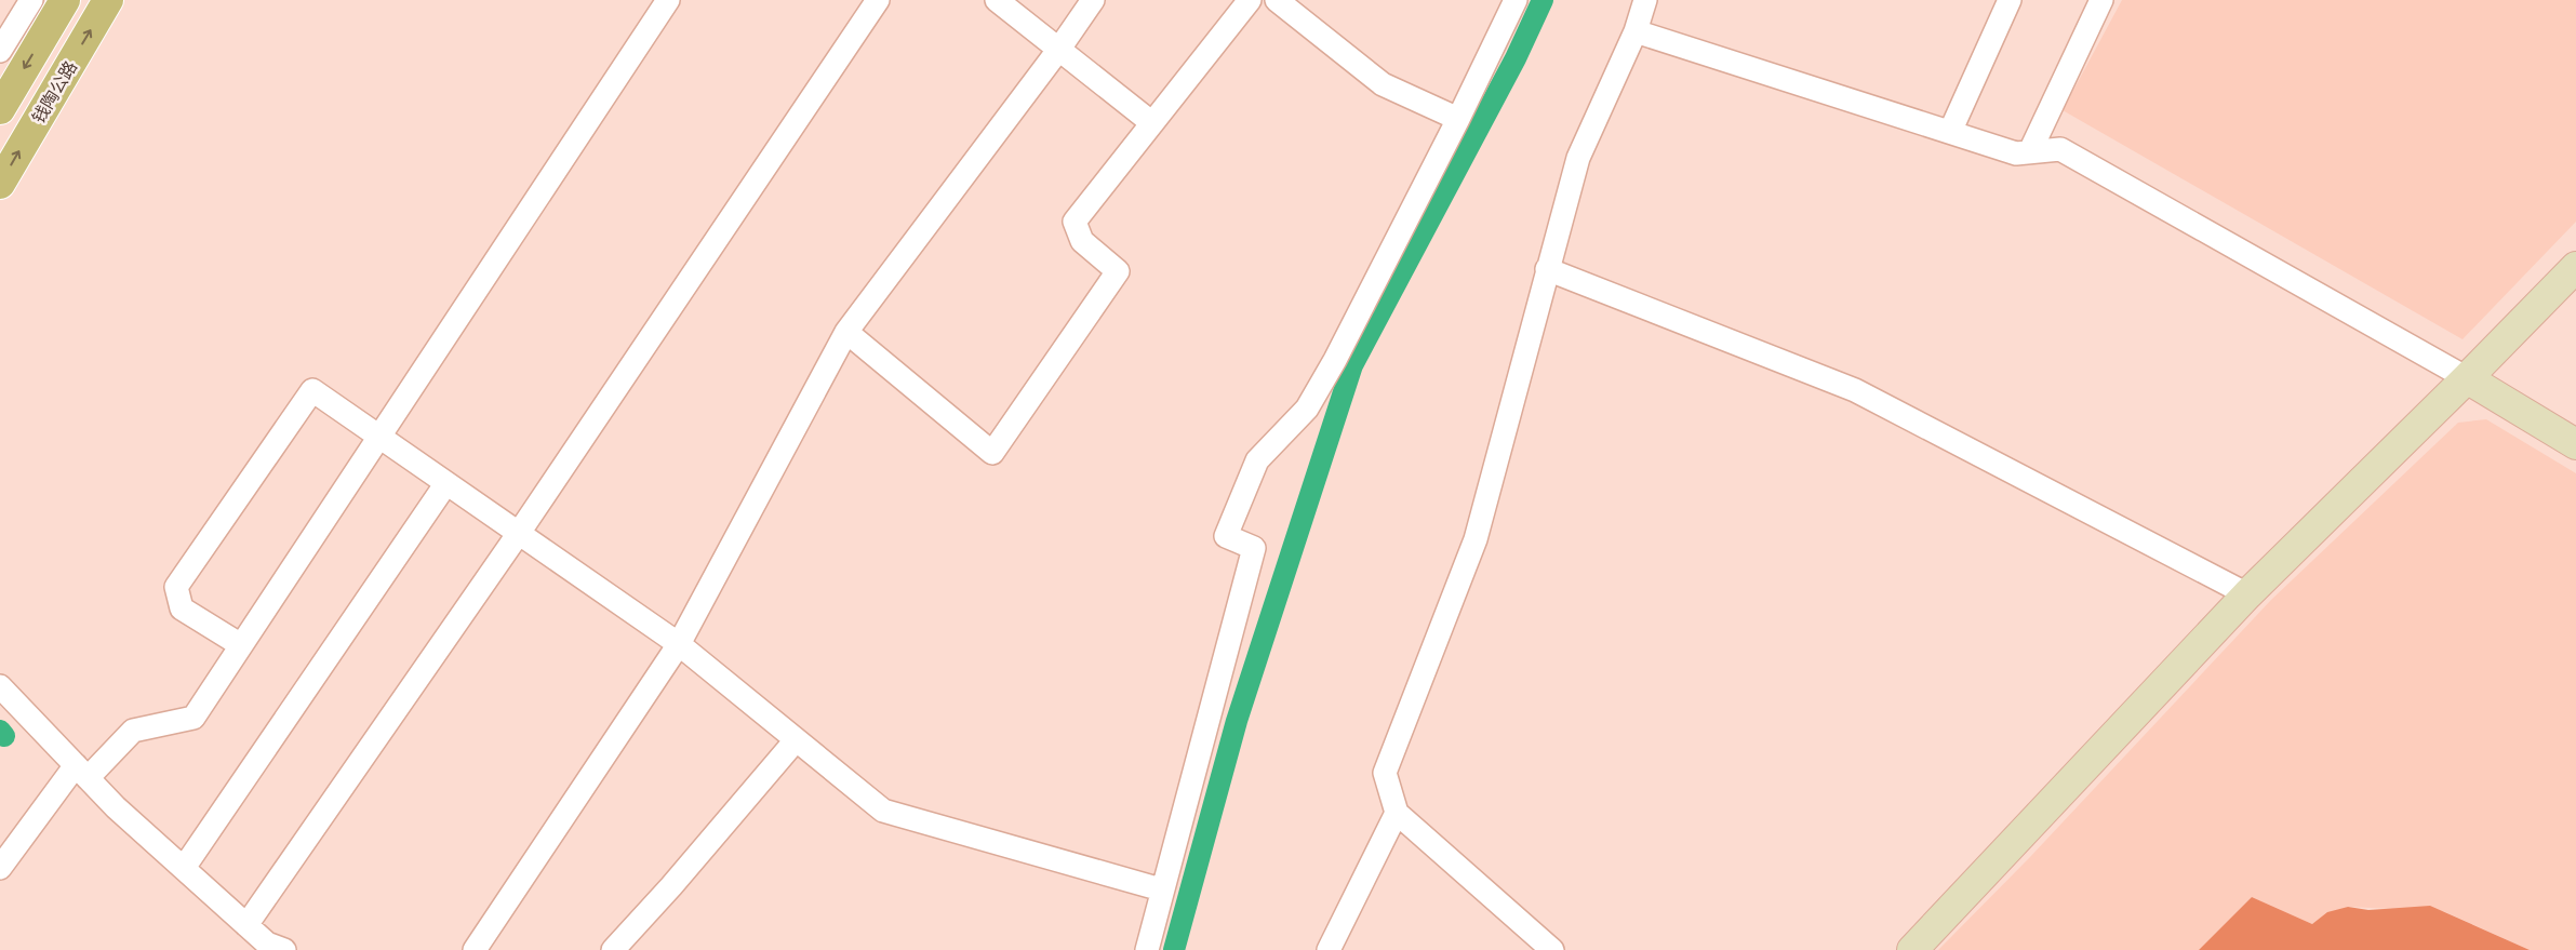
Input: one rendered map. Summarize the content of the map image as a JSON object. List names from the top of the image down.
{
  "streets": {
    "main road": ["钱陶公路"]
  }
}
